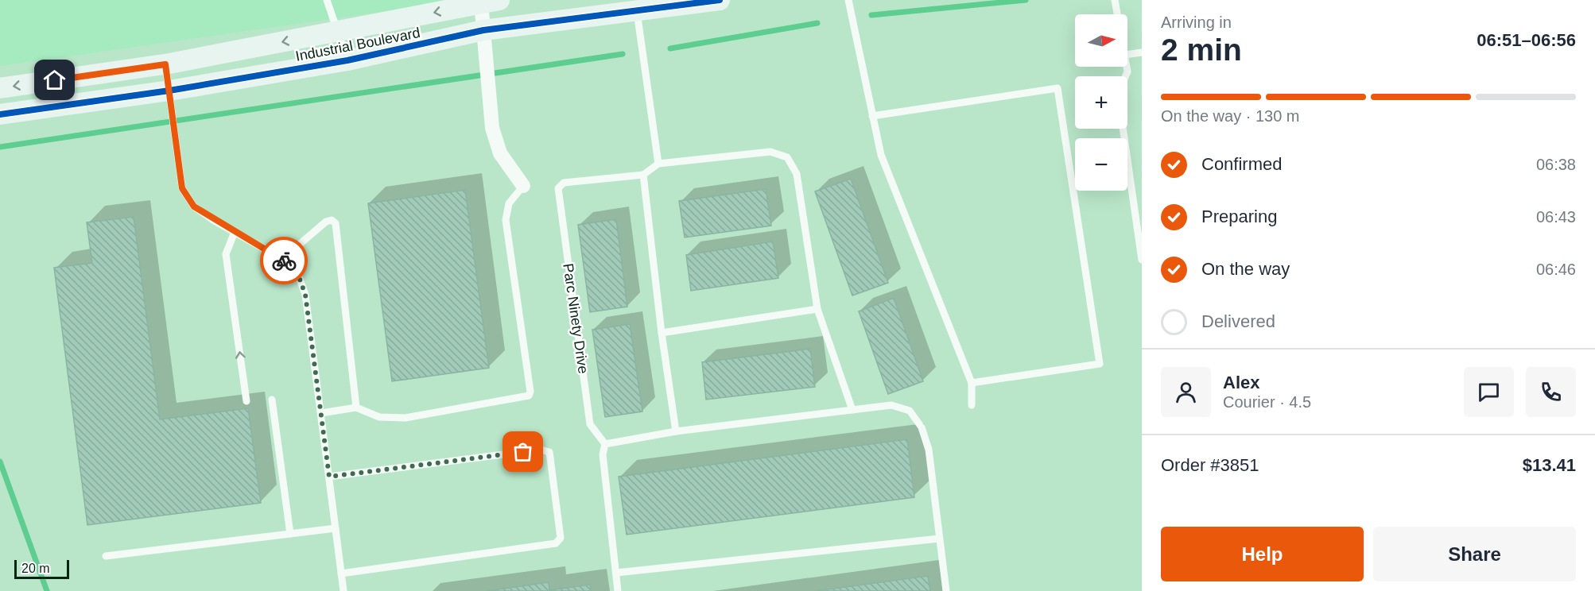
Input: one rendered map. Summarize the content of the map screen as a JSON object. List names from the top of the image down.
{
  "streets": {
    "street": ["Industrial Boulevard"],
    "lane": ["Parc Ninety Drive"]
  },
  "scale_bar": "20 m",
  "north": "right",
  "page": {
    "heading": ["2 min", "Arriving in", "06:51–06:56"],
    "panel": [
      "Alex",
      "Courier · 4.5",
      "Order #3851",
      "$13.41"
    ],
    "map_buttons": ["+", "−"],
    "bar": "On the way · 130 m",
    "list": [
      ["Confirmed", "06:38"],
      ["Preparing", "06:43"],
      ["On the way", "06:46"],
      "Delivered"
    ],
    "buttons": ["Help", "Share"],
    "scale": "20 m"
  }
}
